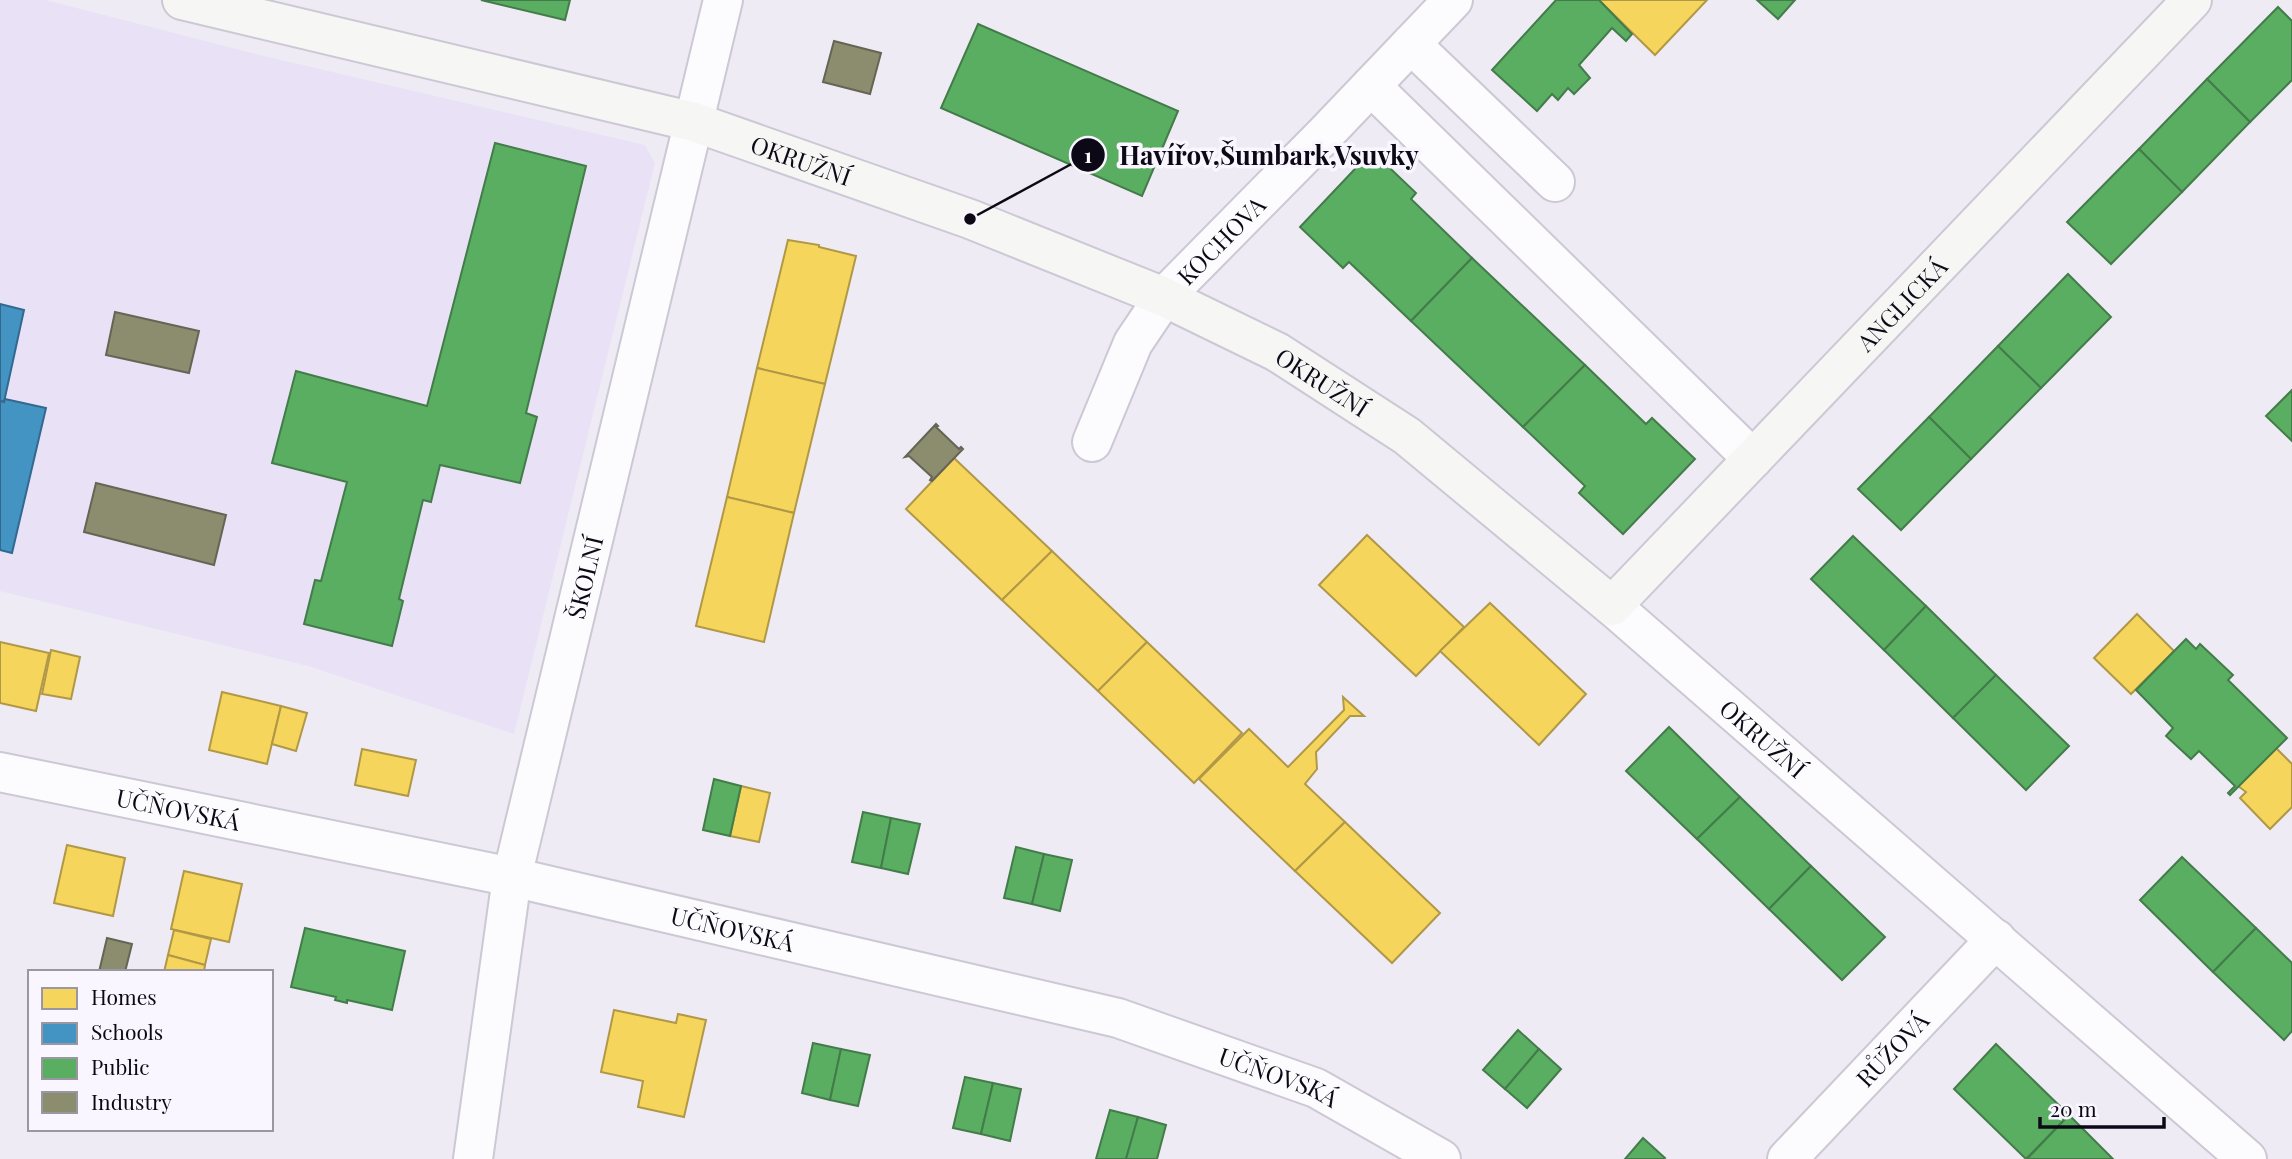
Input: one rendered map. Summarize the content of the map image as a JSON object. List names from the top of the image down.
{
  "streets": {
    "street": [
      "OKRUŽNÍ",
      "KOCHOVA",
      "ANGLICKÁ",
      "ŠKOLNÍ",
      "UČŇOVSKÁ",
      "RŮŽOVÁ"
    ]
  },
  "crossings": [
    ["OKRUŽNÍ", "KOCHOVA"],
    ["OKRUŽNÍ", "ANGLICKÁ"],
    ["OKRUŽNÍ", "ŠKOLNÍ"],
    ["OKRUŽNÍ", "RŮŽOVÁ"],
    ["ŠKOLNÍ", "UČŇOVSKÁ"]
  ],
  "places": ["Havířov,Šumbark,Vsuvky"],
  "legend": [
    "Homes",
    "Schools",
    "Public",
    "Industry"
  ],
  "scale_bar": "20 m"
}
